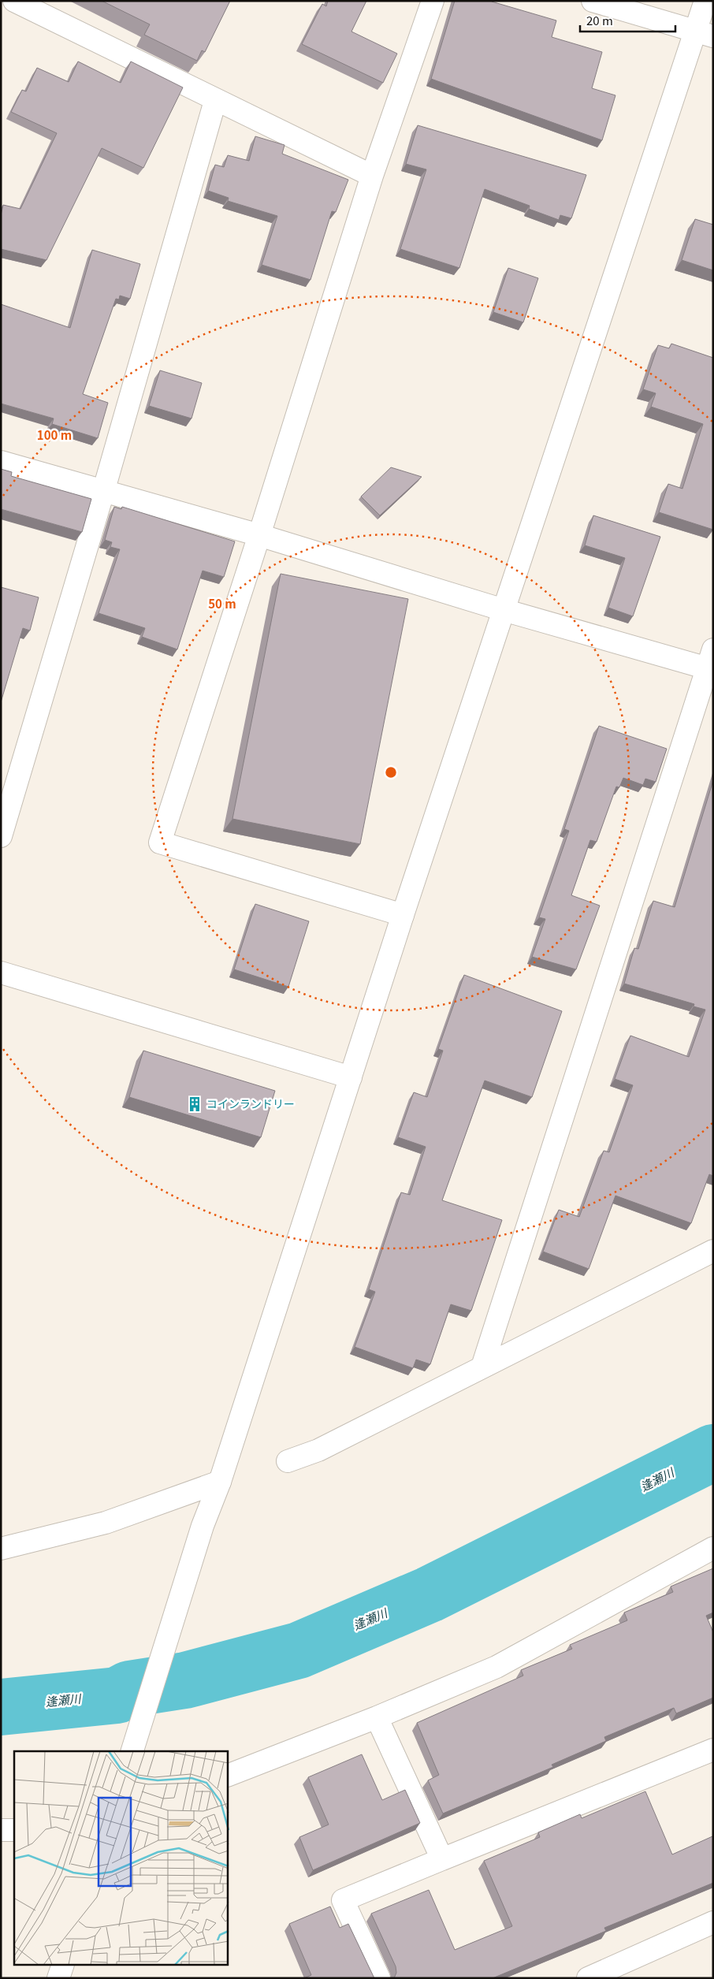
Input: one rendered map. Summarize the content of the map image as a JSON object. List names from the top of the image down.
{
  "water": ["逢瀬川"],
  "places": {
    "building": ["コインランドリー"]
  },
  "scale_bar": "20 m",
  "rings": ["100 m", "50 m"]
}
